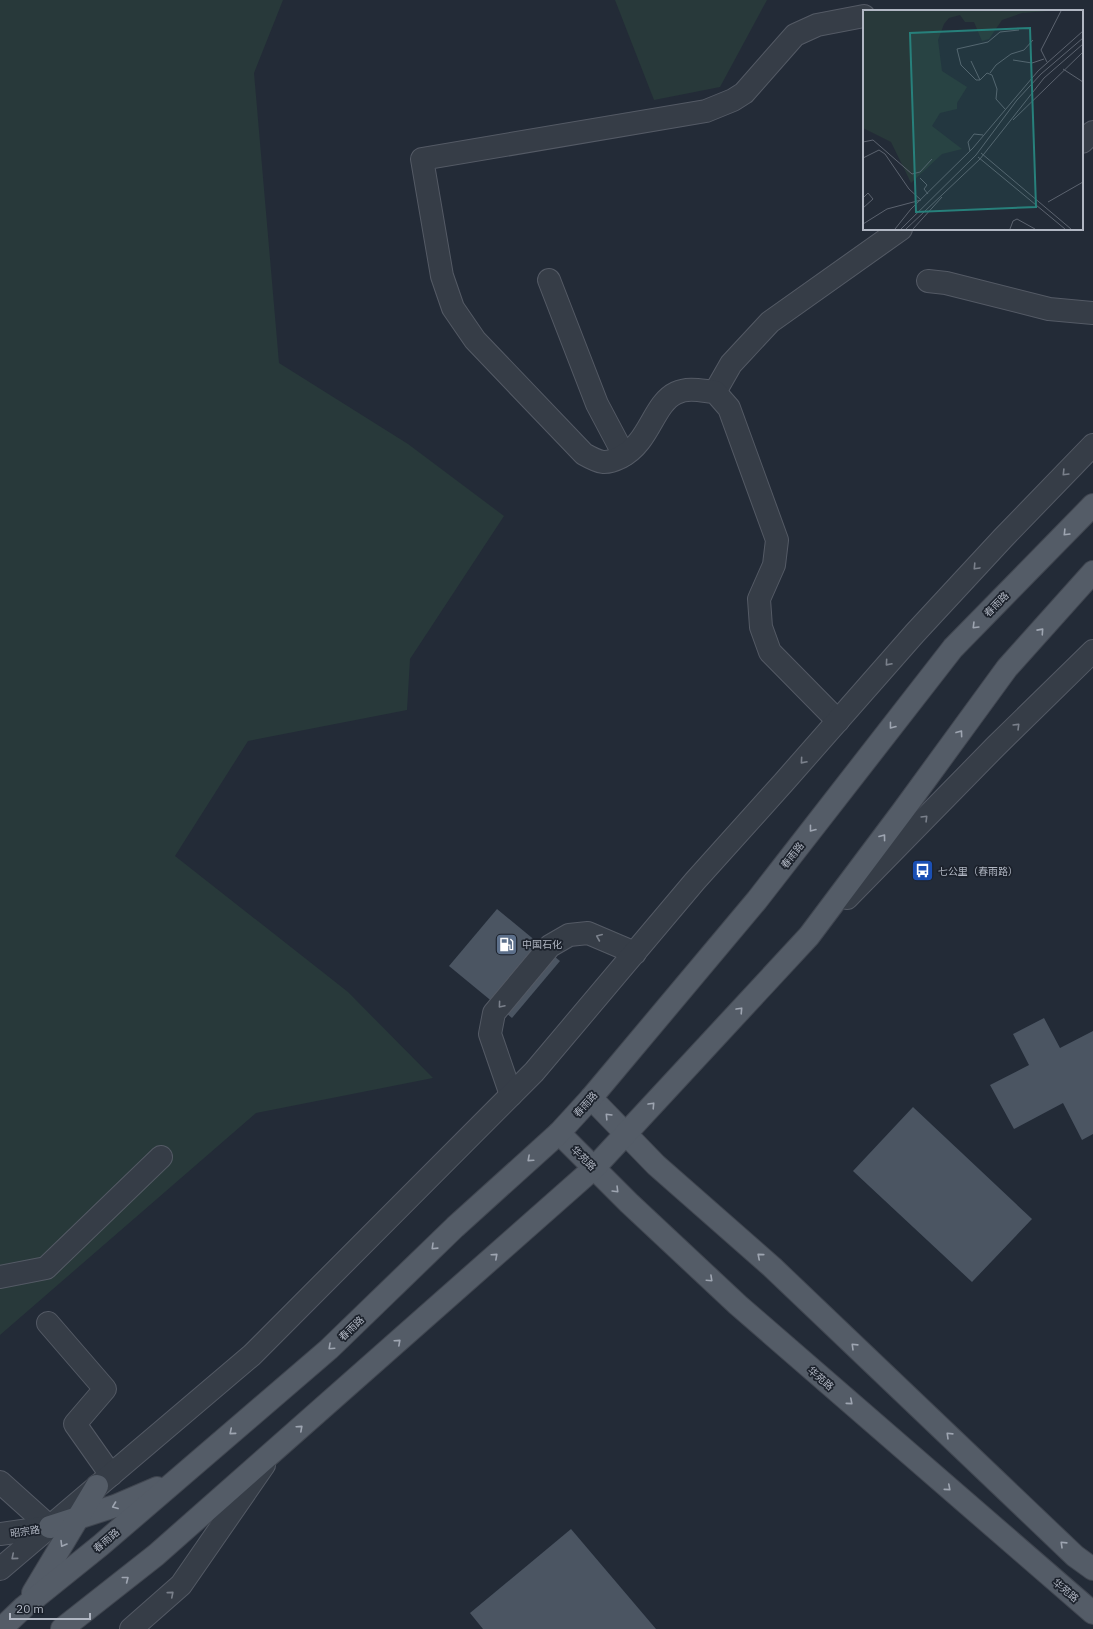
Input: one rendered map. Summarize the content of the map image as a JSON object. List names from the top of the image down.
{
  "streets": {
    "main road": ["春雨路", "华苑路"],
    "street": ["昭宗路"]
  },
  "crossings": [
    ["春雨路", "华苑路"]
  ],
  "places": {
    "bus stop": ["七公里（春雨路）"],
    "fuel station": ["中国石化"]
  },
  "scale_bar": "20 m"
}
